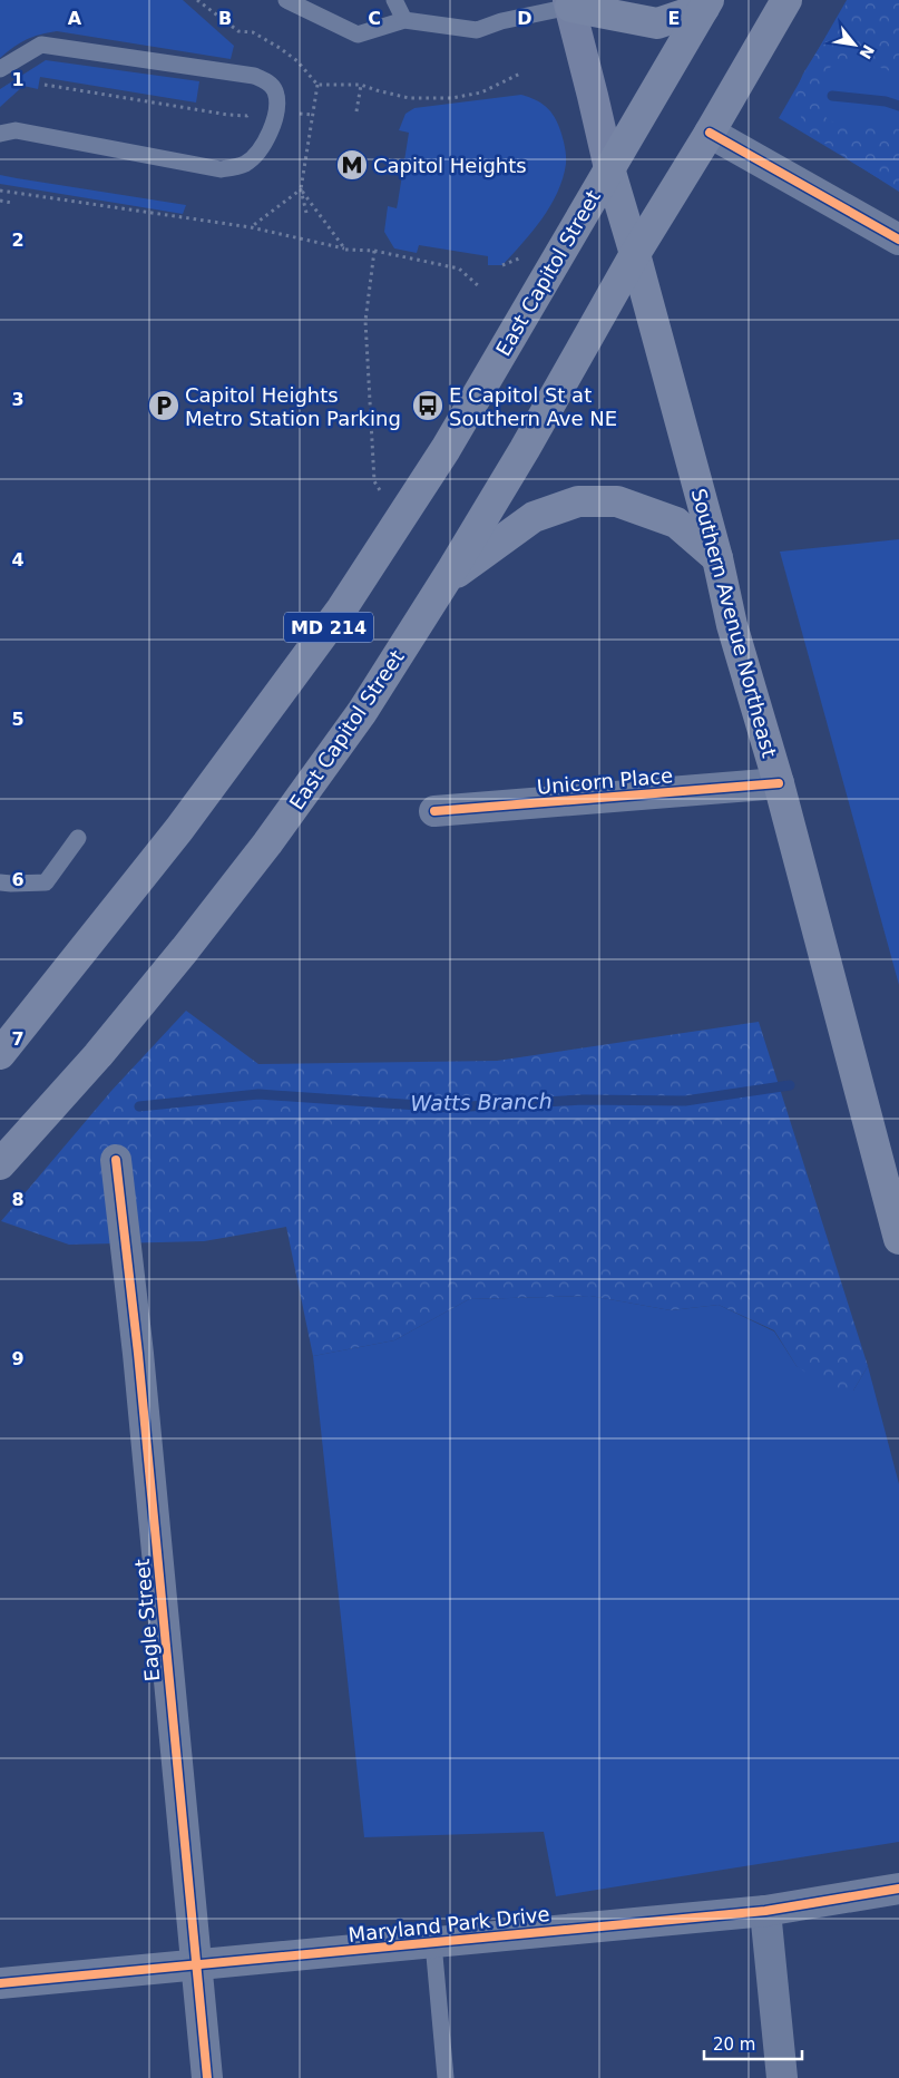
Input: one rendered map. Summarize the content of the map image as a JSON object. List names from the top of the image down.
{
  "streets": {
    "main road": ["East Capitol Street", "Southern Avenue Northeast", "MD 214"],
    "street": ["Unicorn Place", "Eagle Street", "Maryland Park Drive"]
  },
  "crossings": [
    ["East Capitol Street", "Southern Avenue Northeast"],
    ["Southern Avenue Northeast", "Unicorn Place"],
    ["Eagle Street", "Maryland Park Drive"]
  ],
  "water": ["Watts Branch"],
  "places": {
    "metro station": ["Capitol Heights"],
    "parking": ["Capitol Heights Metro Station Parking"],
    "bus stop": ["E Capitol St at Southern Ave NE"]
  },
  "scale_bar": "20 m",
  "north": "bottom right",
  "grid": {
    "columns": [
      "A",
      "B",
      "C",
      "D",
      "E"
    ],
    "rows": [
      "1",
      "2",
      "3",
      "4",
      "5",
      "6",
      "7",
      "8",
      "9"
    ]
  }
}
